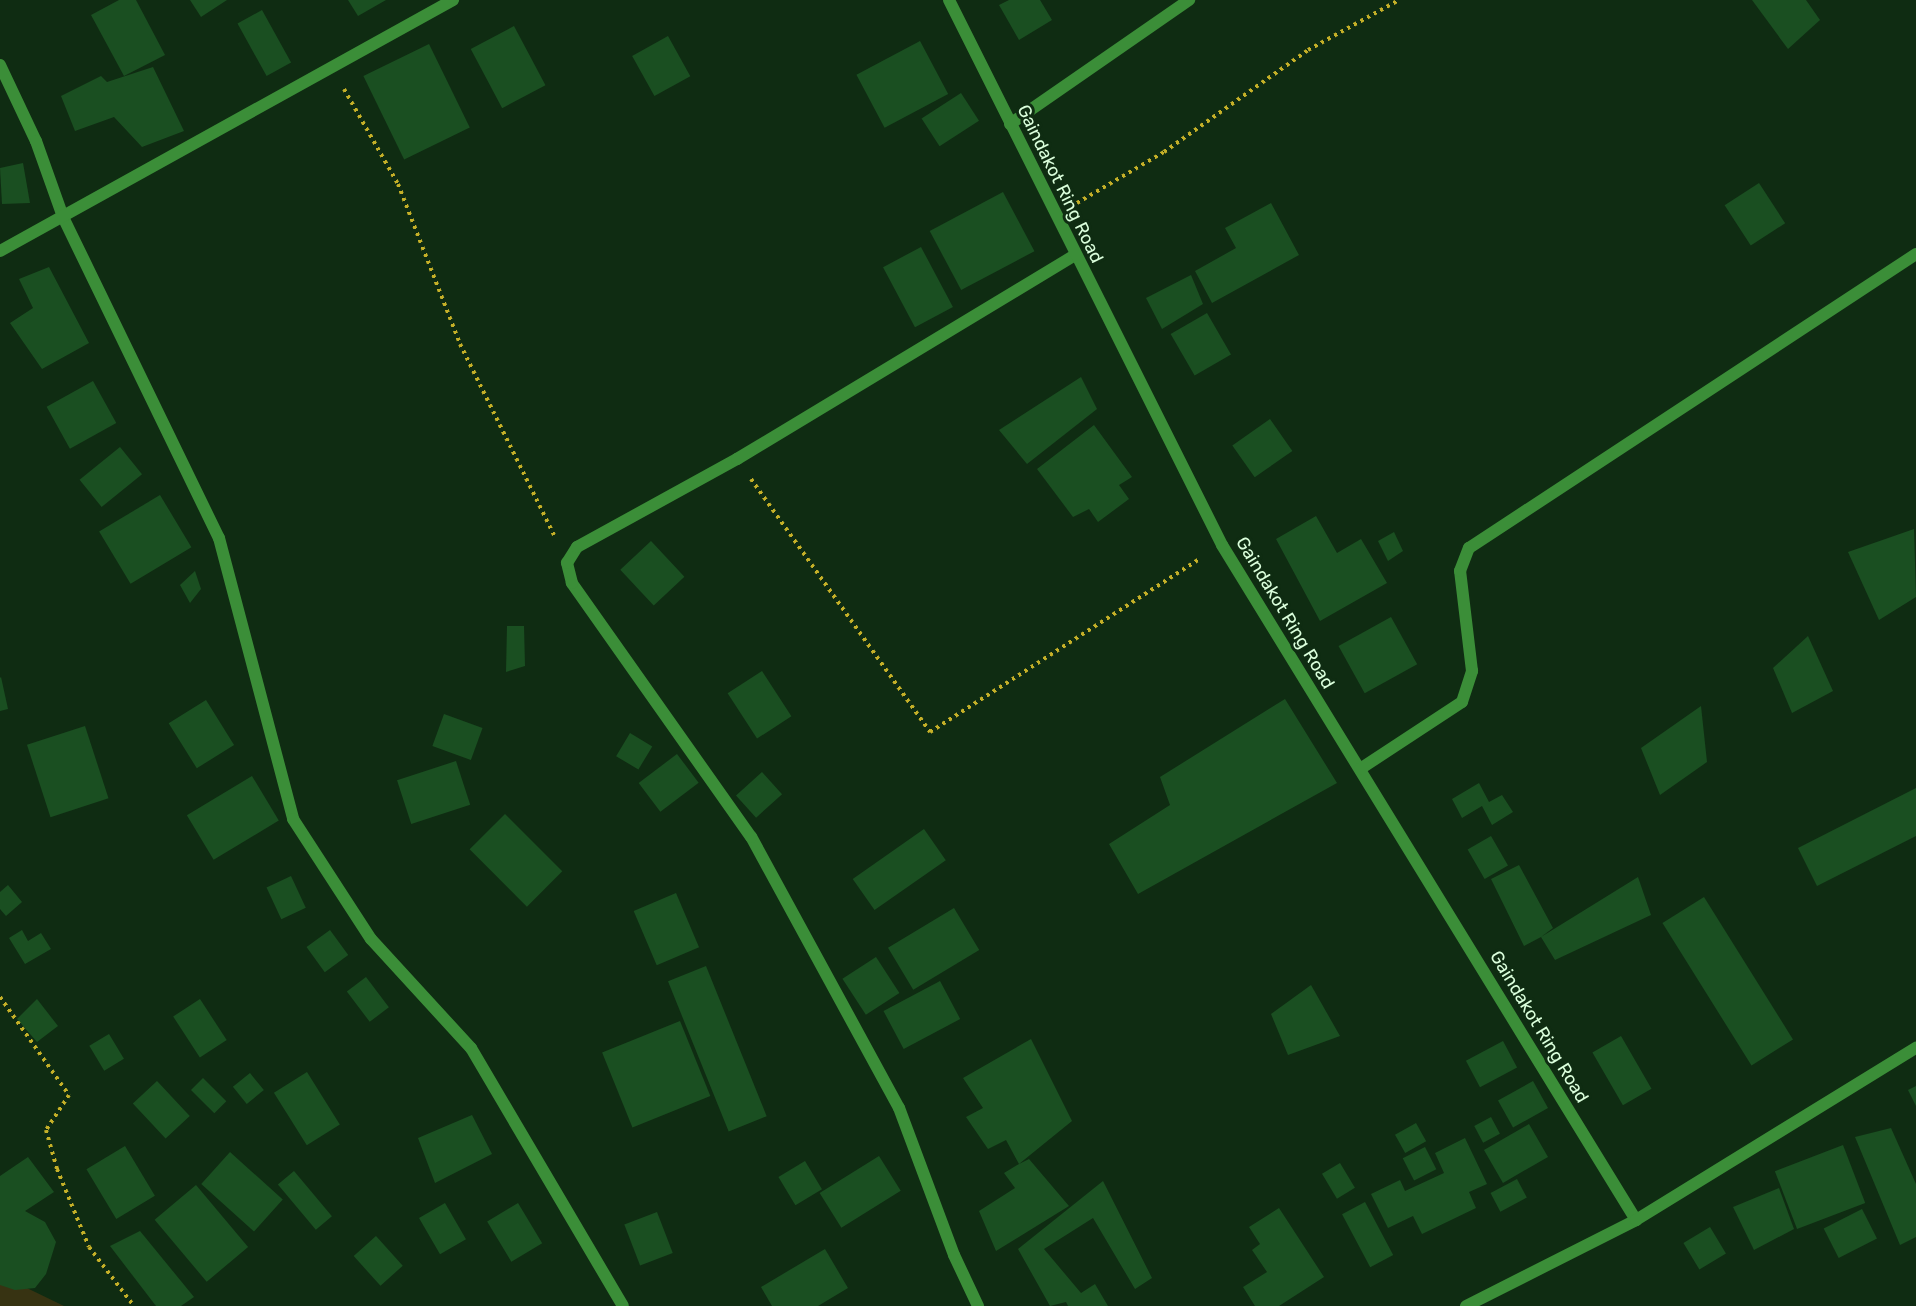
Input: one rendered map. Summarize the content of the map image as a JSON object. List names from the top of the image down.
{
  "streets": {
    "street": ["Gaindakot Ring Road"]
  }
}
